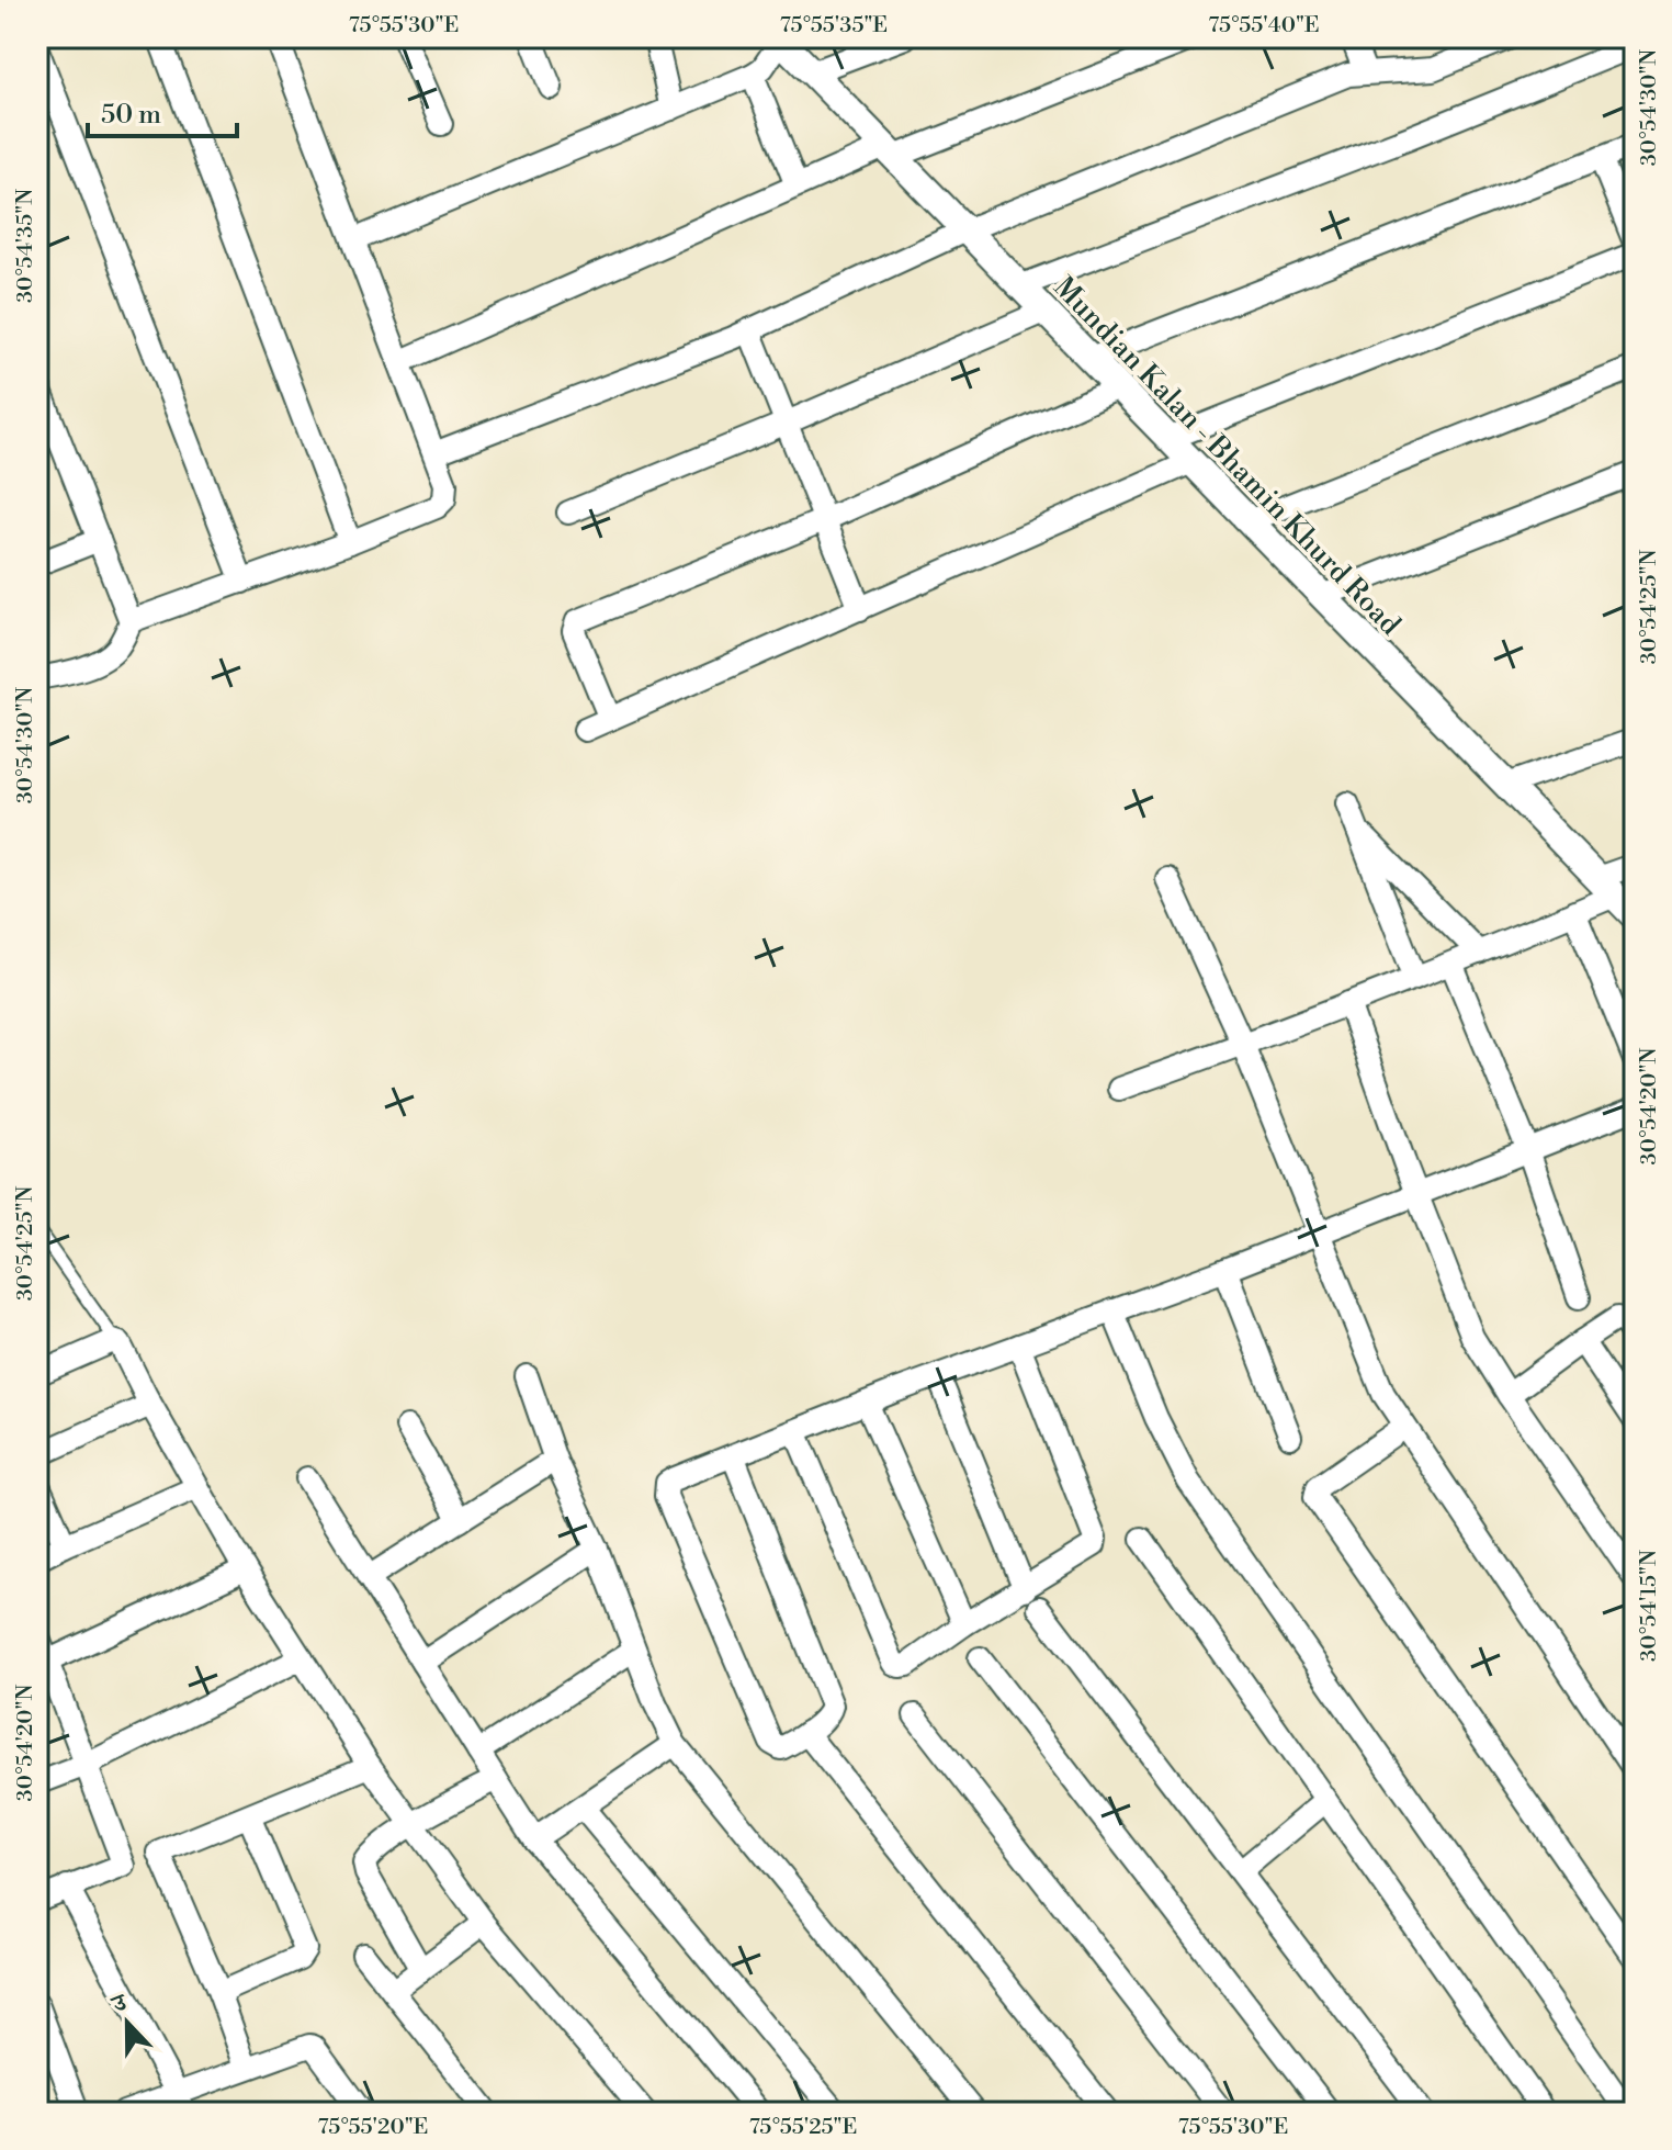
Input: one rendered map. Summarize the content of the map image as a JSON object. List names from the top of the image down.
{
  "streets": {
    "street": ["Mundian Kalan - Bhamin Khurd Road"]
  },
  "scale_bar": "50 m",
  "north": "top",
  "coordinates": [
    "75°55'30\"E",
    "75°55'35\"E",
    "75°55'40\"E",
    "30°54'30\"N",
    "30°54'35\"N",
    "30°54'25\"N",
    "30°54'20\"N",
    "30°54'15\"N",
    "75°55'20\"E",
    "75°55'25\"E"
  ]
}
